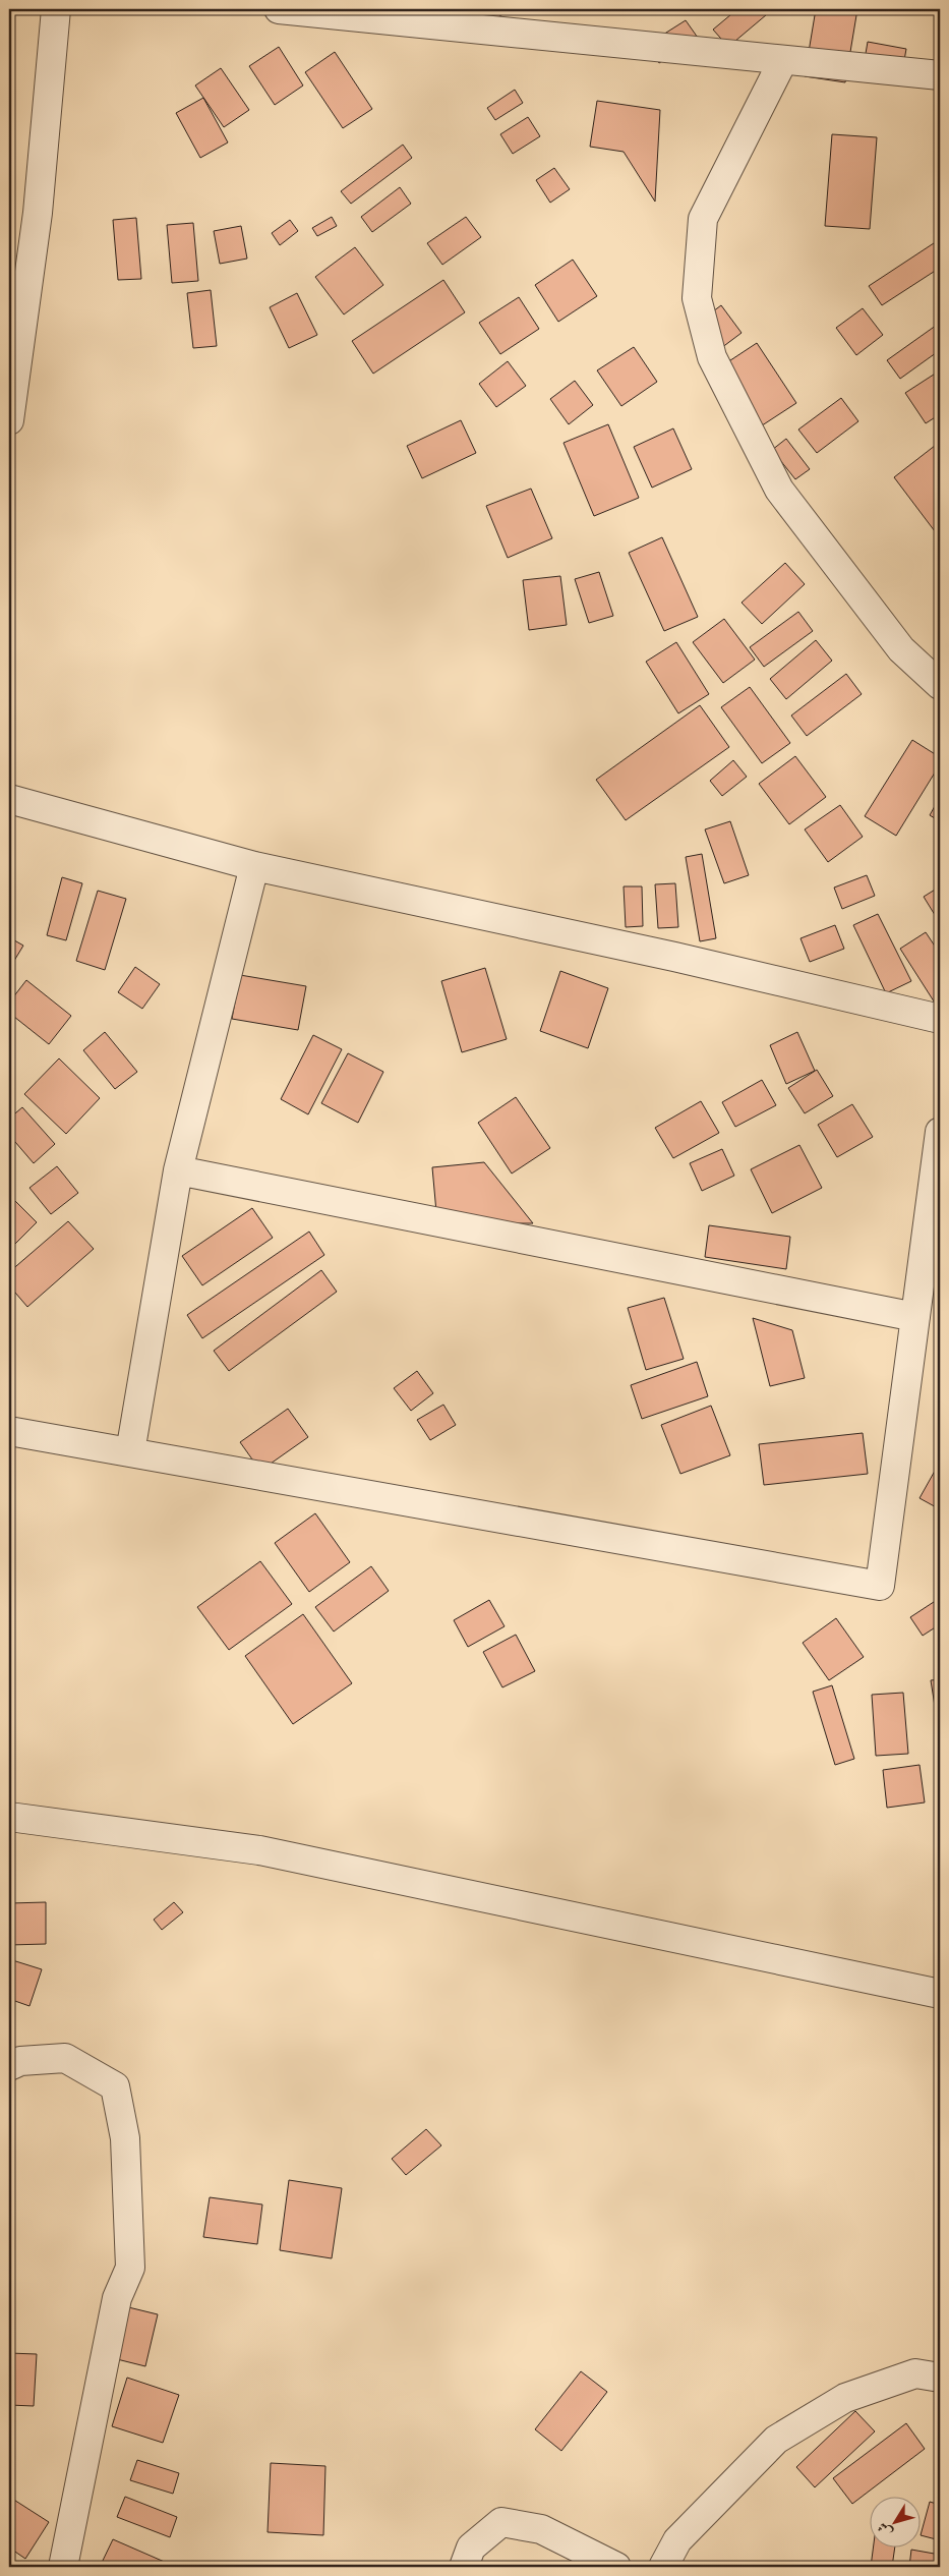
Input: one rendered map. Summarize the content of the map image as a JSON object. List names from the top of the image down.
{
  "north": "bottom left"
}
